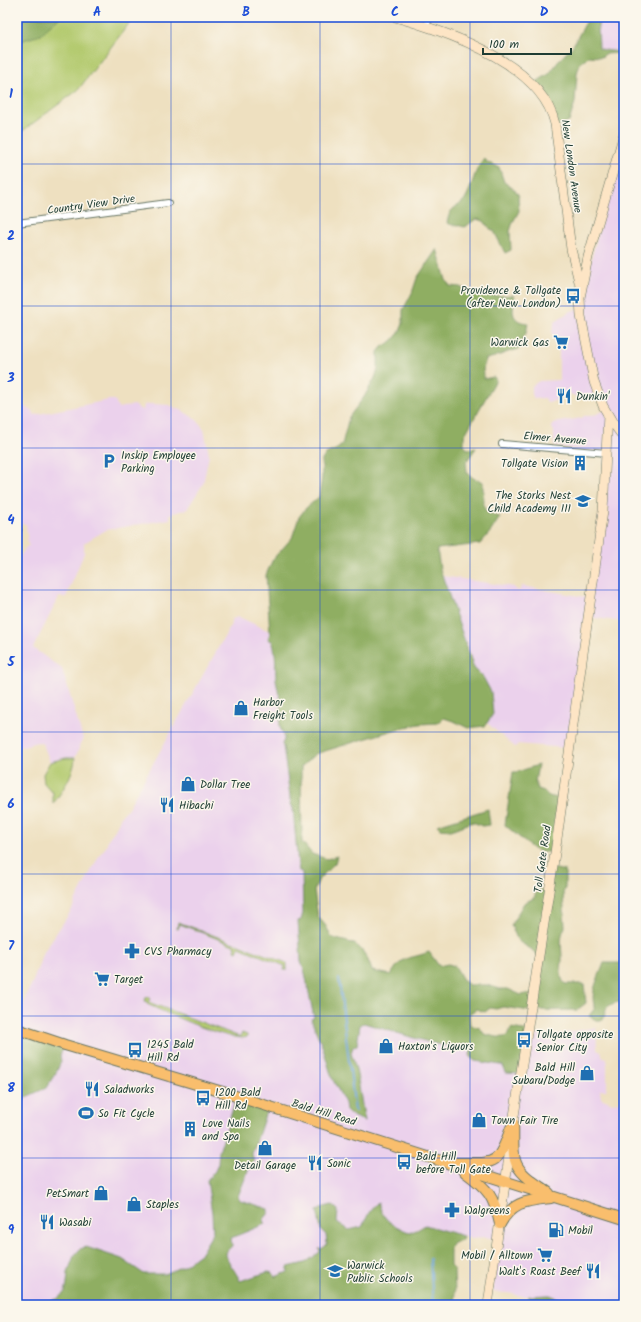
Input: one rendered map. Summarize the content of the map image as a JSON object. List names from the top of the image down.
{
  "streets": {
    "main road": ["New London Avenue", "Toll Gate Road", "Bald Hill Road"],
    "street": ["Country View Drive", "Elmer Avenue"]
  },
  "crossings": [
    ["Elmer Avenue", "Toll Gate Road"],
    ["Toll Gate Road", "Bald Hill Road"]
  ],
  "places": {
    "bus stop": [
      "Providence & Tollgate (after New London)",
      "Tollgate opposite Senior City",
      "1245 Bald Hill Rd",
      "1200 Bald Hill Rd",
      "Bald Hill before Toll Gate"
    ],
    "supermarket": ["Warwick Gas", "Target", "Mobil / Alltown"],
    "restaurant": [
      "Dunkin'",
      "Hibachi",
      "Saladworks",
      "Sonic",
      "Wasabi",
      "Walt's Roast Beef"
    ],
    "parking": ["Inskip Employee Parking"],
    "building": ["Tollgate Vision", "Love Nails and Spa"],
    "school or university": ["The Storks Nest Child Academy III", "Warwick Public Schools"],
    "shop": [
      "Harbor Freight Tools",
      "Dollar Tree",
      "Haxton's Liquors",
      "Bald Hill Subaru/Dodge",
      "Town Fair Tire",
      "Detail Garage",
      "PetSmart",
      "Staples"
    ],
    "pharmacy": ["CVS Pharmacy", "Walgreens"],
    "sports": ["So Fit Cycle"],
    "fuel station": ["Mobil"]
  },
  "scale_bar": "100 m",
  "grid": {
    "columns": [
      "A",
      "B",
      "C",
      "D"
    ],
    "rows": [
      "1",
      "2",
      "3",
      "4",
      "5",
      "6",
      "7",
      "8",
      "9"
    ]
  }
}
